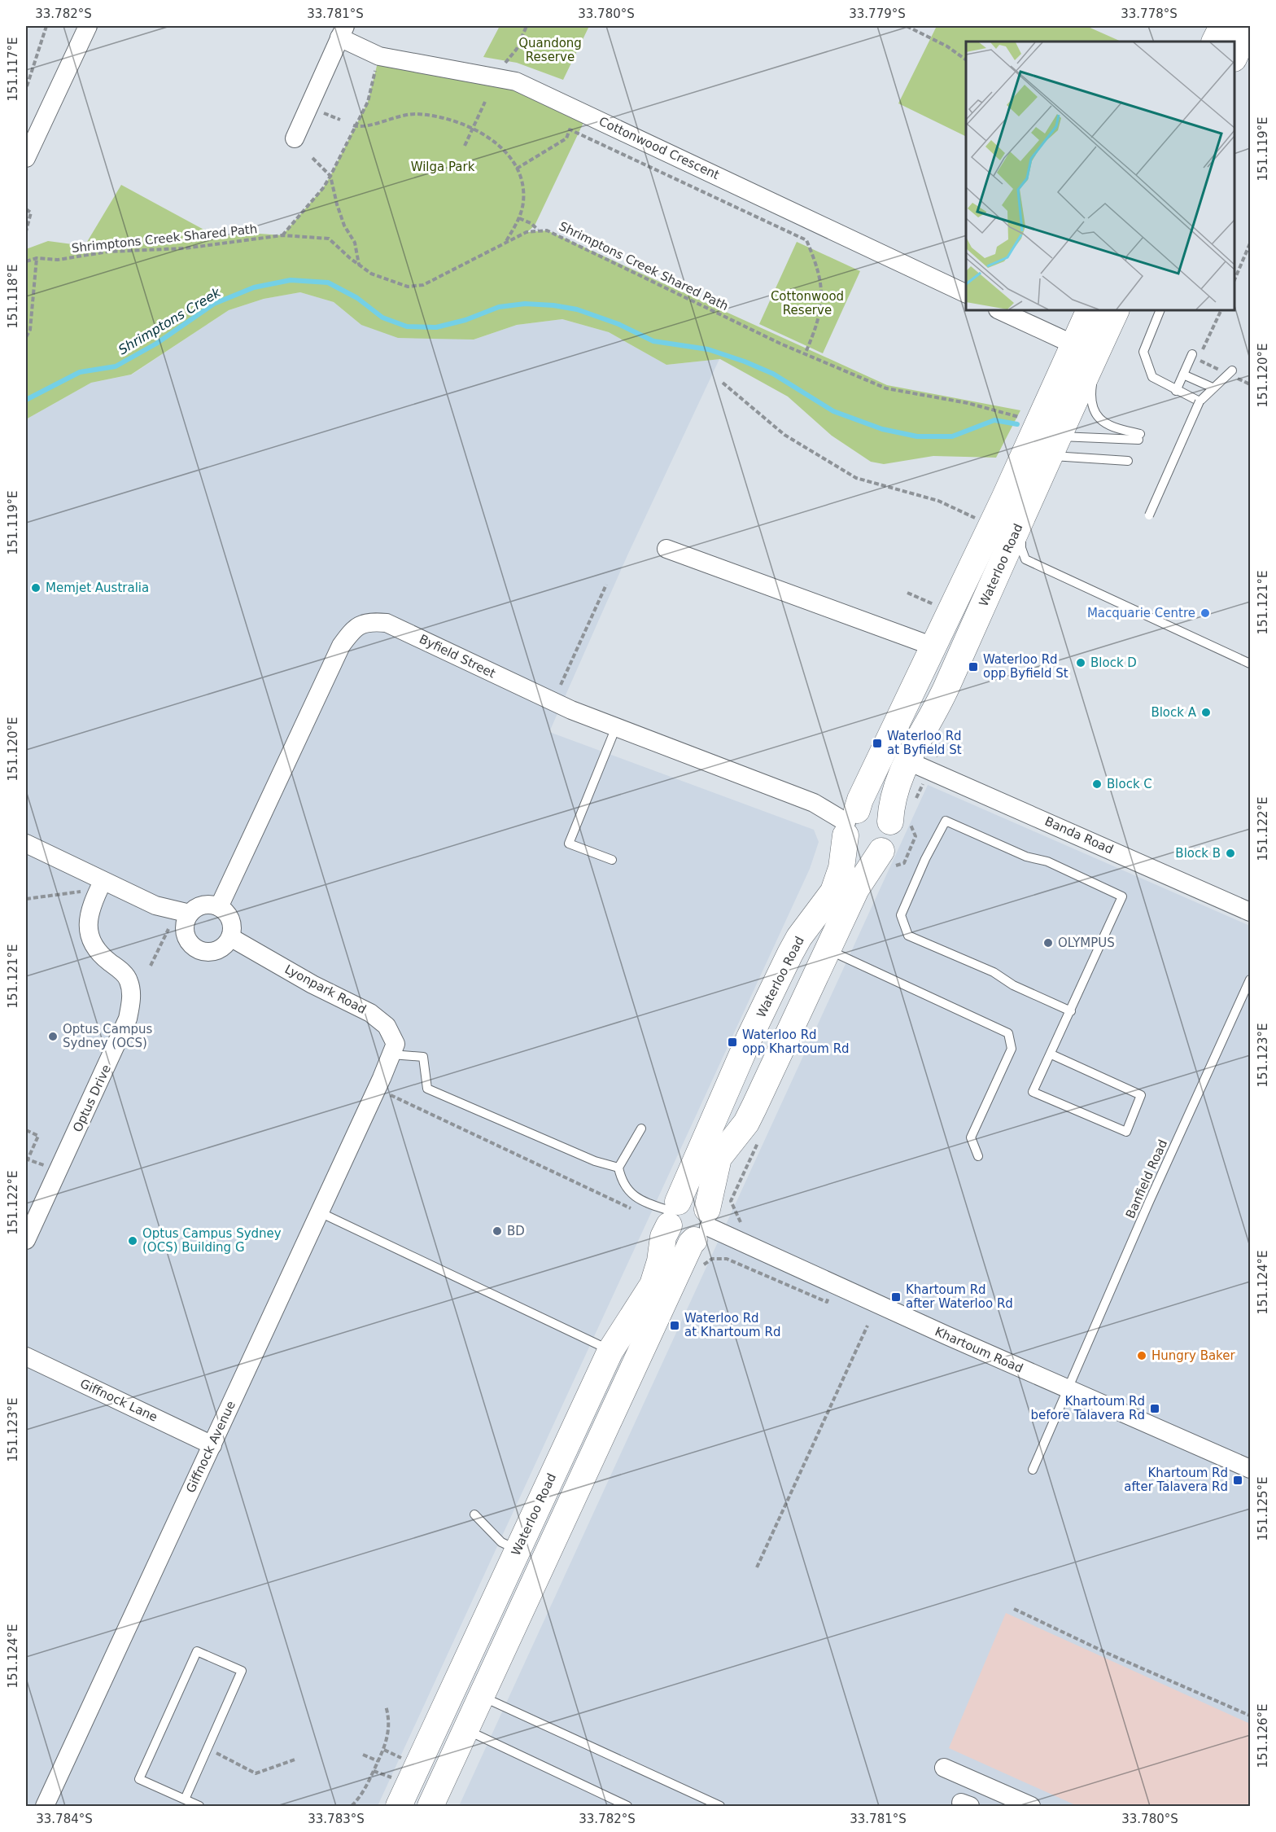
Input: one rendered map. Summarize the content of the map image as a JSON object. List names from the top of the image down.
{
  "streets": {
    "street": [
      "Cottonwood Crescent",
      "Waterloo Road",
      "Byfield Street",
      "Banda Road",
      "Lyonpark Road",
      "Optus Drive",
      "Khartoum Road",
      "Giffnock Lane",
      "Giffnock Avenue"
    ],
    "lane": ["Banfield Road"],
    "path": ["Shrimptons Creek Shared Path"]
  },
  "crossings": [
    ["Shrimptons Creek Shared Path", "Waterloo Road"],
    ["Waterloo Road", "Byfield Street"],
    ["Waterloo Road", "Banda Road"],
    ["Byfield Street", "Lyonpark Road"],
    ["Banfield Road", "Khartoum Road"],
    ["Giffnock Lane", "Giffnock Avenue"]
  ],
  "water": ["Shrimptons Creek"],
  "parks": ["Quandong Reserve", "Wilga Park", "Cottonwood Reserve"],
  "places": {
    "other": [
      "Memjet Australia",
      "Macquarie Centre",
      "Block D",
      "Block A",
      "Block C",
      "Block B",
      "OLYMPUS",
      "Optus Campus Sydney (OCS)",
      "BD",
      "Optus Campus Sydney (OCS) Building G",
      "Hungry Baker"
    ],
    "transit": [
      "Waterloo Rd opp Byfield St",
      "Waterloo Rd at Byfield St",
      "Waterloo Rd opp Khartoum Rd",
      "Khartoum Rd after Waterloo Rd",
      "Waterloo Rd at Khartoum Rd",
      "Khartoum Rd before Talavera Rd",
      "Khartoum Rd after Talavera Rd"
    ]
  },
  "coordinates": [
    "33.782°S",
    "33.781°S",
    "33.780°S",
    "33.779°S",
    "33.778°S",
    "151.117°E",
    "151.119°E",
    "151.118°E",
    "151.120°E",
    "151.121°E",
    "151.122°E",
    "151.123°E",
    "151.124°E",
    "151.125°E",
    "151.126°E",
    "33.784°S",
    "33.783°S"
  ]
}
